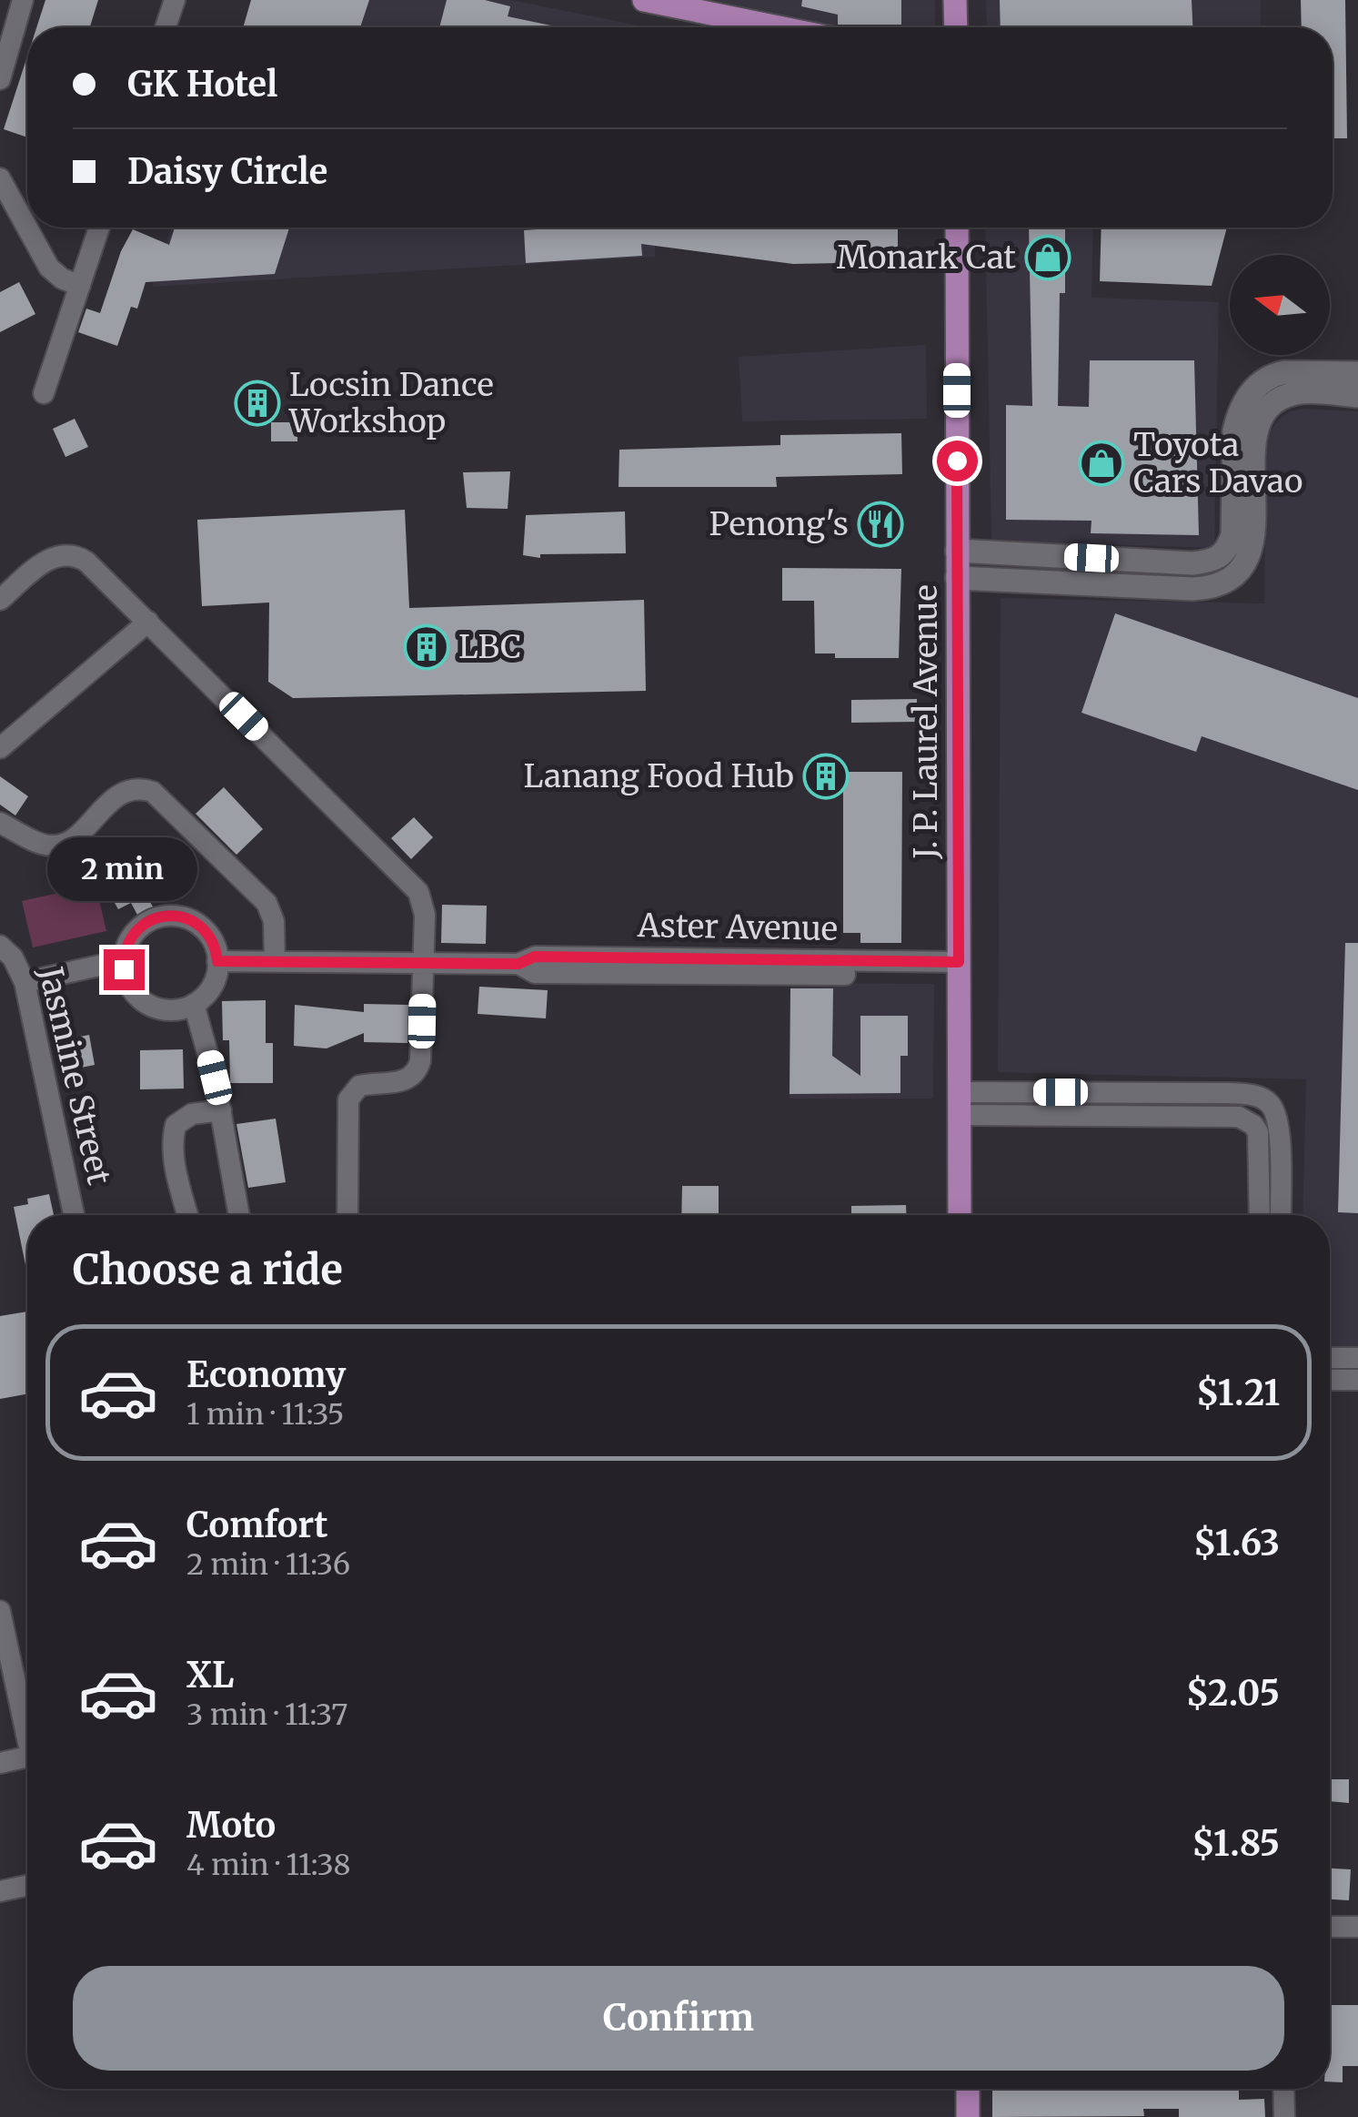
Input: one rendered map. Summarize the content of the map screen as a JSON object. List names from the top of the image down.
{
  "streets": {
    "main road": ["J. P. Laurel Avenue"],
    "street": ["Aster Avenue", "Jasmine Street"]
  },
  "crossings": [
    ["J. P. Laurel Avenue", "Aster Avenue"]
  ],
  "places": {
    "shop": ["Monark Cat", "Toyota Cars Davao"],
    "building": ["Locsin Dance Workshop", "LBC", "Lanang Food Hub"],
    "restaurant": ["Penong's"]
  },
  "north": "left",
  "page": {
    "banner": ["GK Hotel", "Daisy Circle"],
    "bubble": "2 min",
    "heading": "Choose a ride",
    "list": [
      {
        "name": "Economy",
        "note": "1 min · 11:35",
        "value": "$1.21"
      },
      {
        "name": "Comfort",
        "note": "2 min · 11:36",
        "value": "$1.63"
      },
      {
        "name": "XL",
        "note": "3 min · 11:37",
        "value": "$2.05"
      },
      {
        "name": "Moto",
        "note": "4 min · 11:38",
        "value": "$1.85"
      }
    ],
    "buttons": "Confirm"
  }
}
